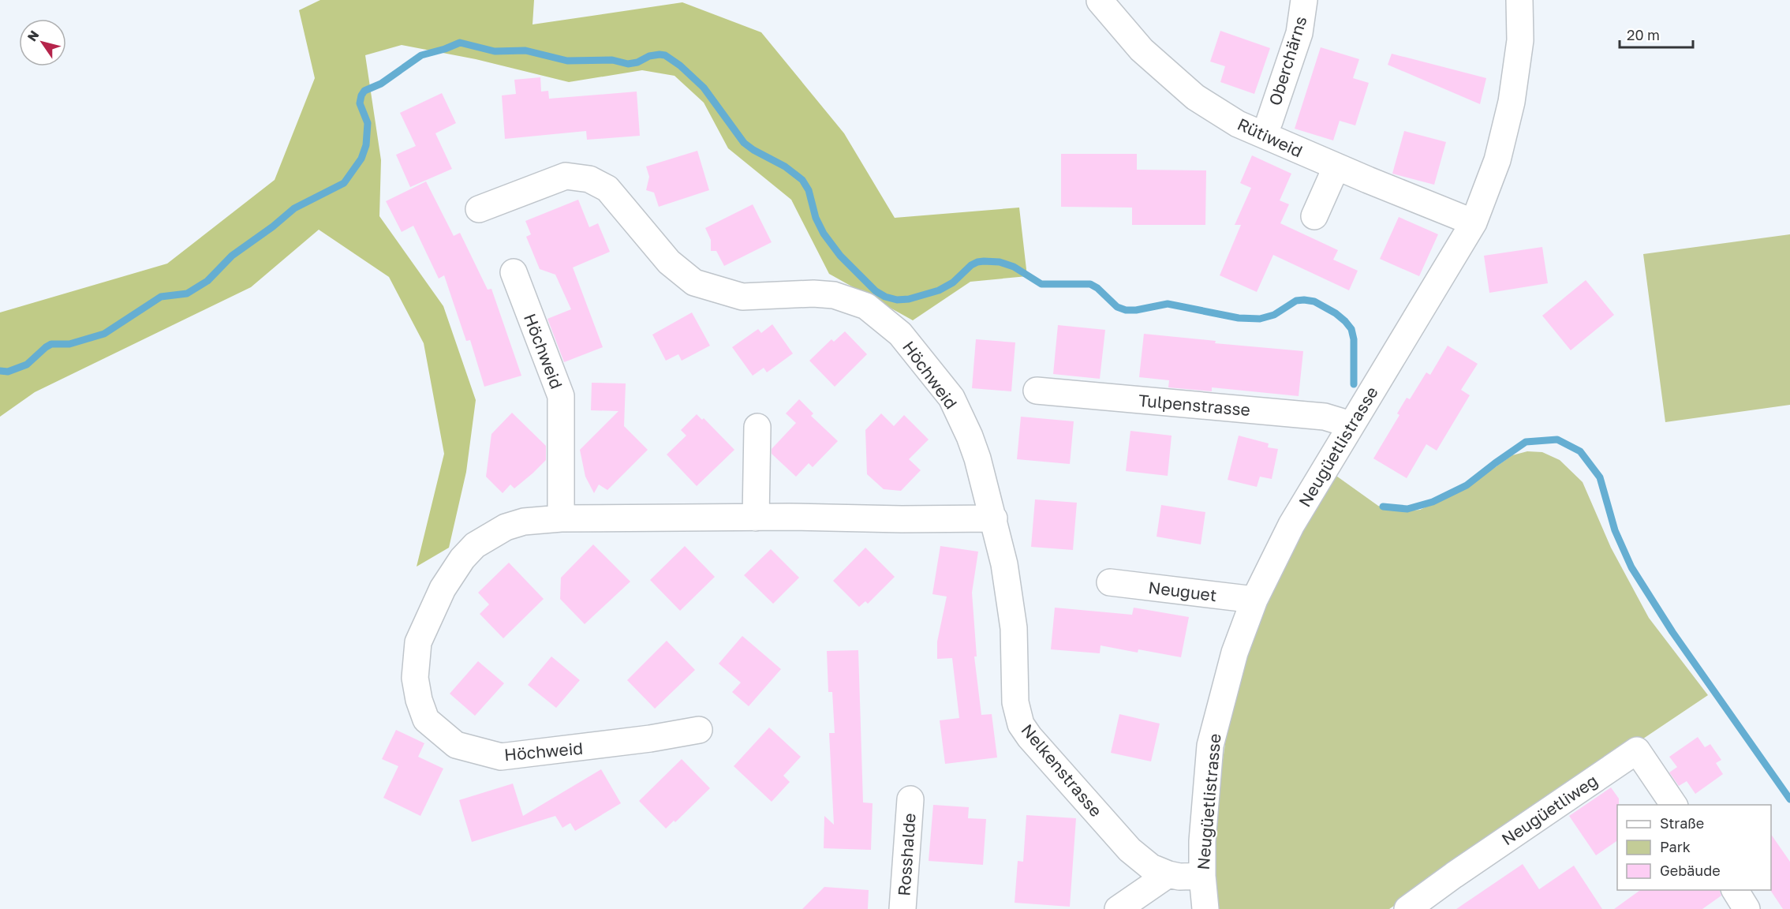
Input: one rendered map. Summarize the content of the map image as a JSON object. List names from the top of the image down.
{
  "streets": {
    "street": [
      "Oberchärns",
      "Rütiweid",
      "Höchweid",
      "Tulpenstrasse",
      "Neugüetlistrasse",
      "Neuguet",
      "Nelkenstrasse",
      "Neugüetliweg",
      "Rosshalde"
    ]
  },
  "crossings": [
    ["Rütiweid", "Neugüetlistrasse"],
    ["Höchweid", "Nelkenstrasse"],
    ["Tulpenstrasse", "Neugüetlistrasse"],
    ["Neugüetlistrasse", "Neuguet"],
    ["Neugüetlistrasse", "Nelkenstrasse"]
  ],
  "legend": ["Straße", "Park", "Gebäude"],
  "scale_bar": "20 m",
  "north": "top left"
}
